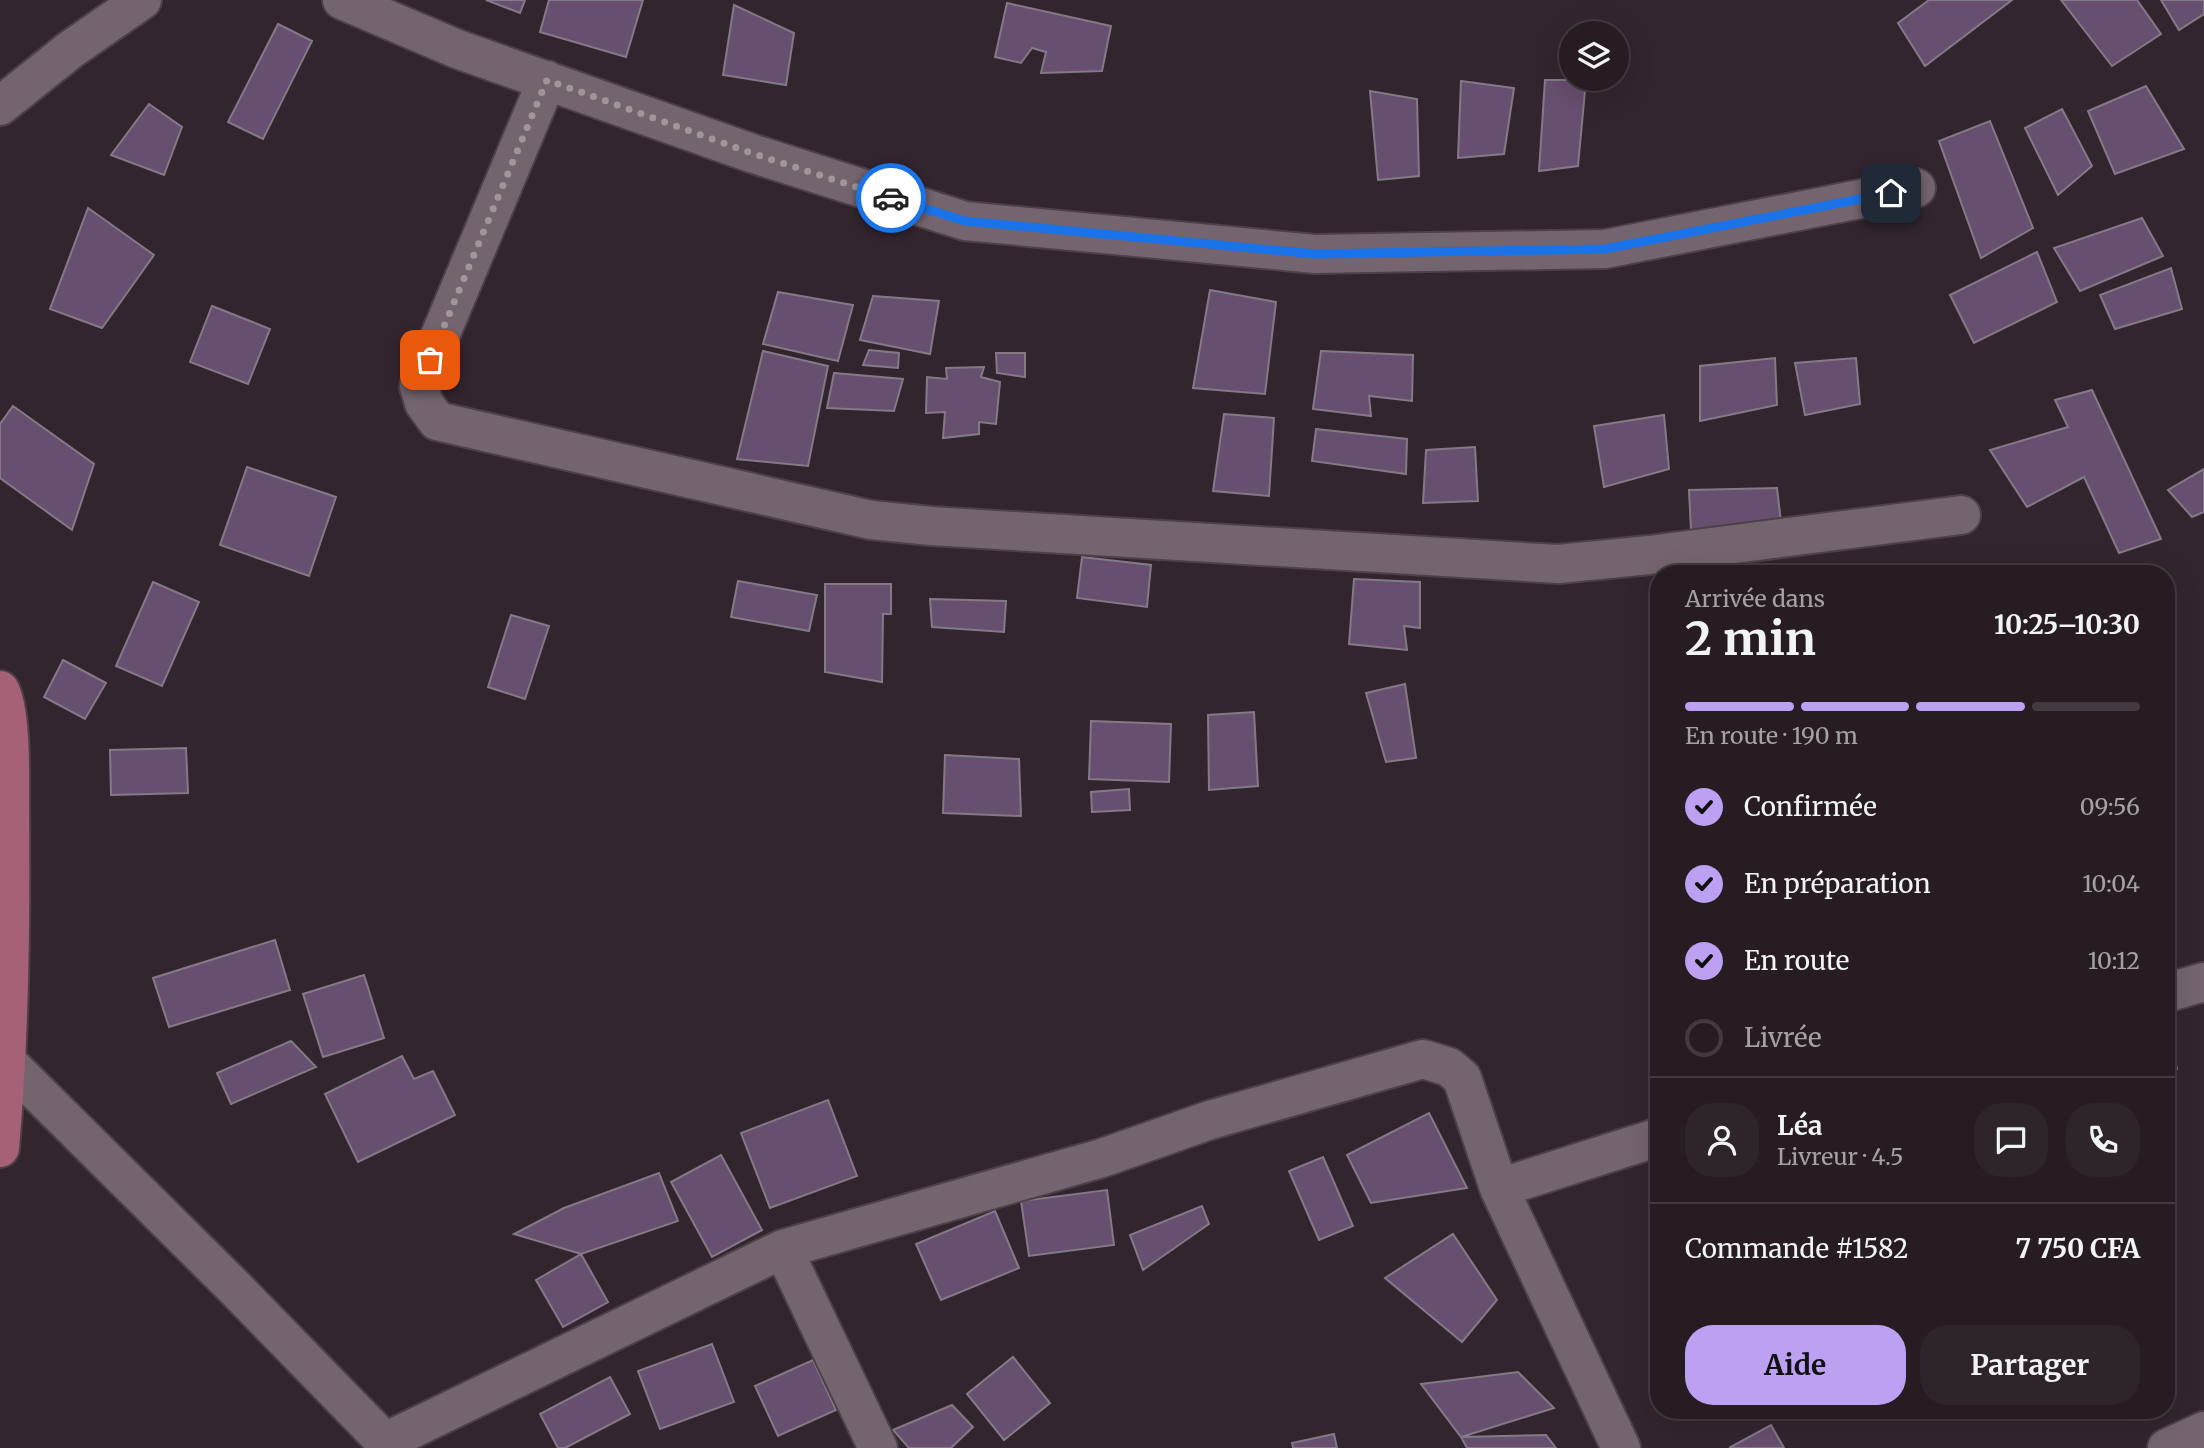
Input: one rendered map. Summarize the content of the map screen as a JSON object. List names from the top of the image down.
{
  "page": {
    "heading": ["2 min", "Arrivée dans", "10:25–10:30"],
    "panel": [
      "Léa",
      "Livreur · 4.5",
      "Commande #1582",
      "7 750 CFA"
    ],
    "bar": "En route · 190 m",
    "list": [
      ["Confirmée", "09:56"],
      ["En préparation", "10:04"],
      ["En route", "10:12"],
      "Livrée"
    ],
    "buttons": ["Aide", "Partager"]
  }
}
